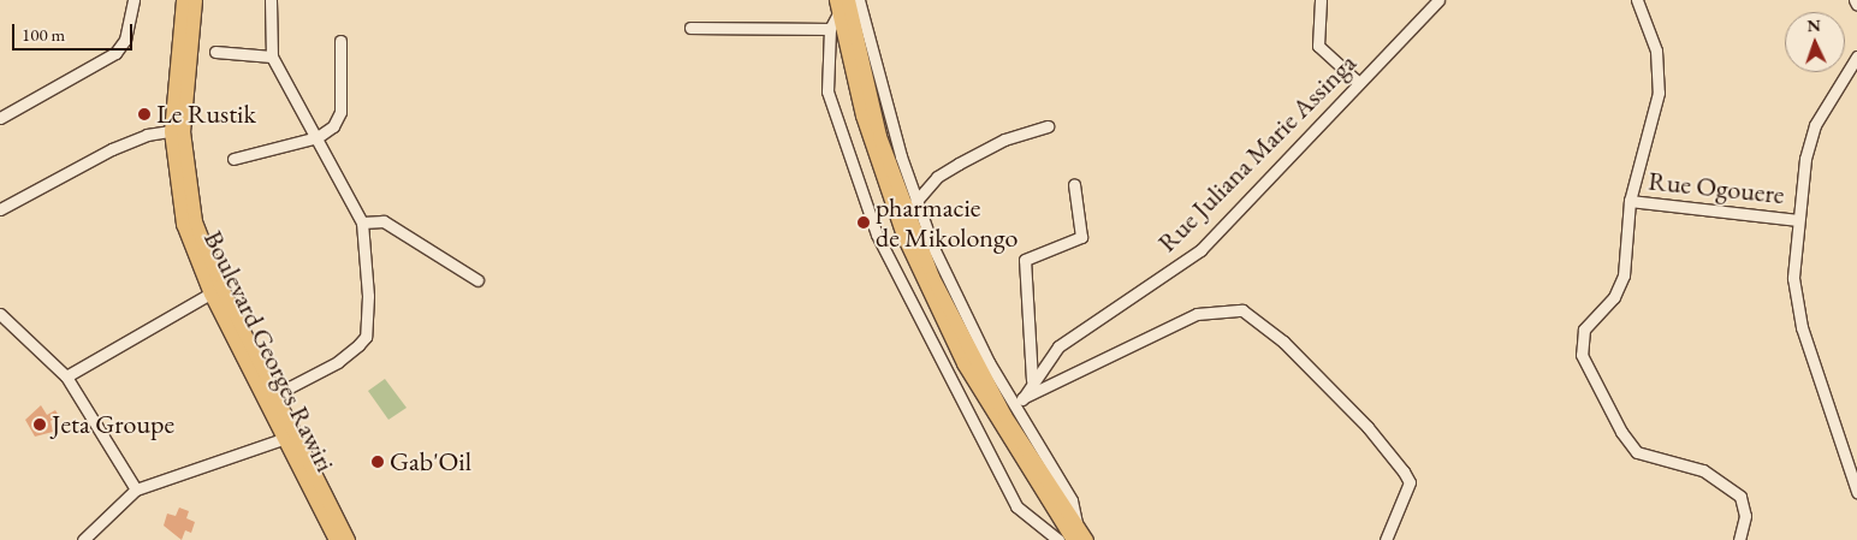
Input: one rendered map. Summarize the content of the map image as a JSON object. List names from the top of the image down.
{
  "streets": {
    "main road": ["Boulevard Georges Rawiri"],
    "street": ["Rue Juliana Marie Assinga", "Rue Ogouere"]
  },
  "places": [
    "Le Rustik",
    "pharmacie de Mikolongo",
    "Jeta Groupe",
    "Gab'Oil"
  ],
  "scale_bar": "100 m",
  "north": "top"
}
